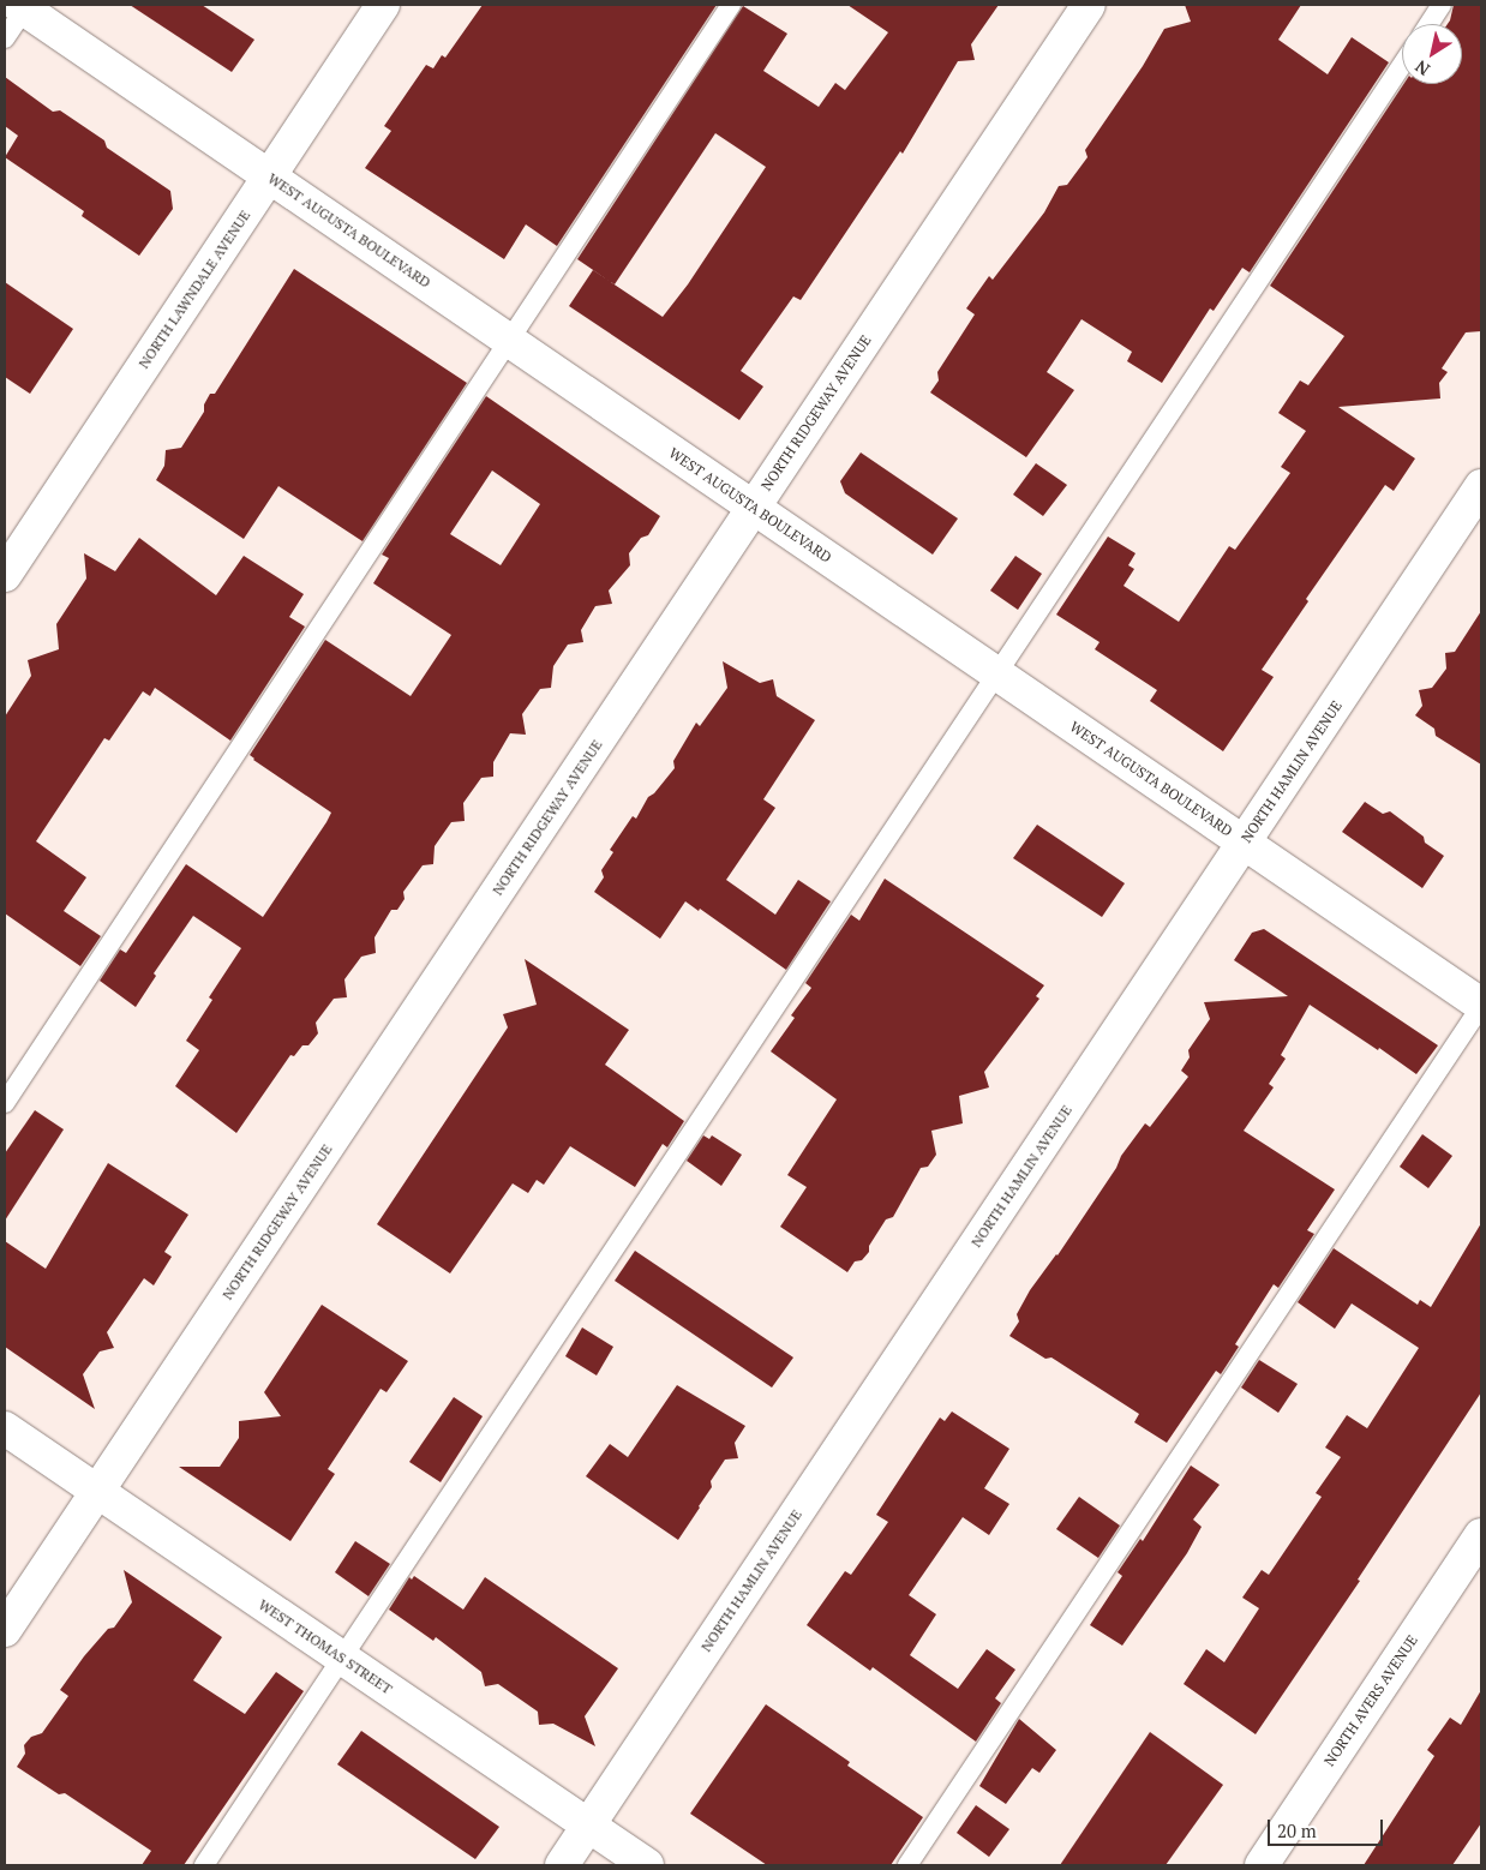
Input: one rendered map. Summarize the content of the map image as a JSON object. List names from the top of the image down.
{
  "streets": {
    "street": [
      "WEST AUGUSTA BOULEVARD",
      "NORTH LAWNDALE AVENUE",
      "NORTH RIDGEWAY AVENUE",
      "NORTH HAMLIN AVENUE",
      "WEST THOMAS STREET",
      "NORTH AVERS AVENUE"
    ]
  },
  "crossings": [
    ["WEST AUGUSTA BOULEVARD", "NORTH LAWNDALE AVENUE"],
    ["WEST AUGUSTA BOULEVARD", "NORTH RIDGEWAY AVENUE"],
    ["WEST AUGUSTA BOULEVARD", "NORTH HAMLIN AVENUE"],
    ["NORTH RIDGEWAY AVENUE", "WEST THOMAS STREET"],
    ["NORTH HAMLIN AVENUE", "WEST THOMAS STREET"]
  ],
  "scale_bar": "20 m",
  "north": "bottom left"
}
